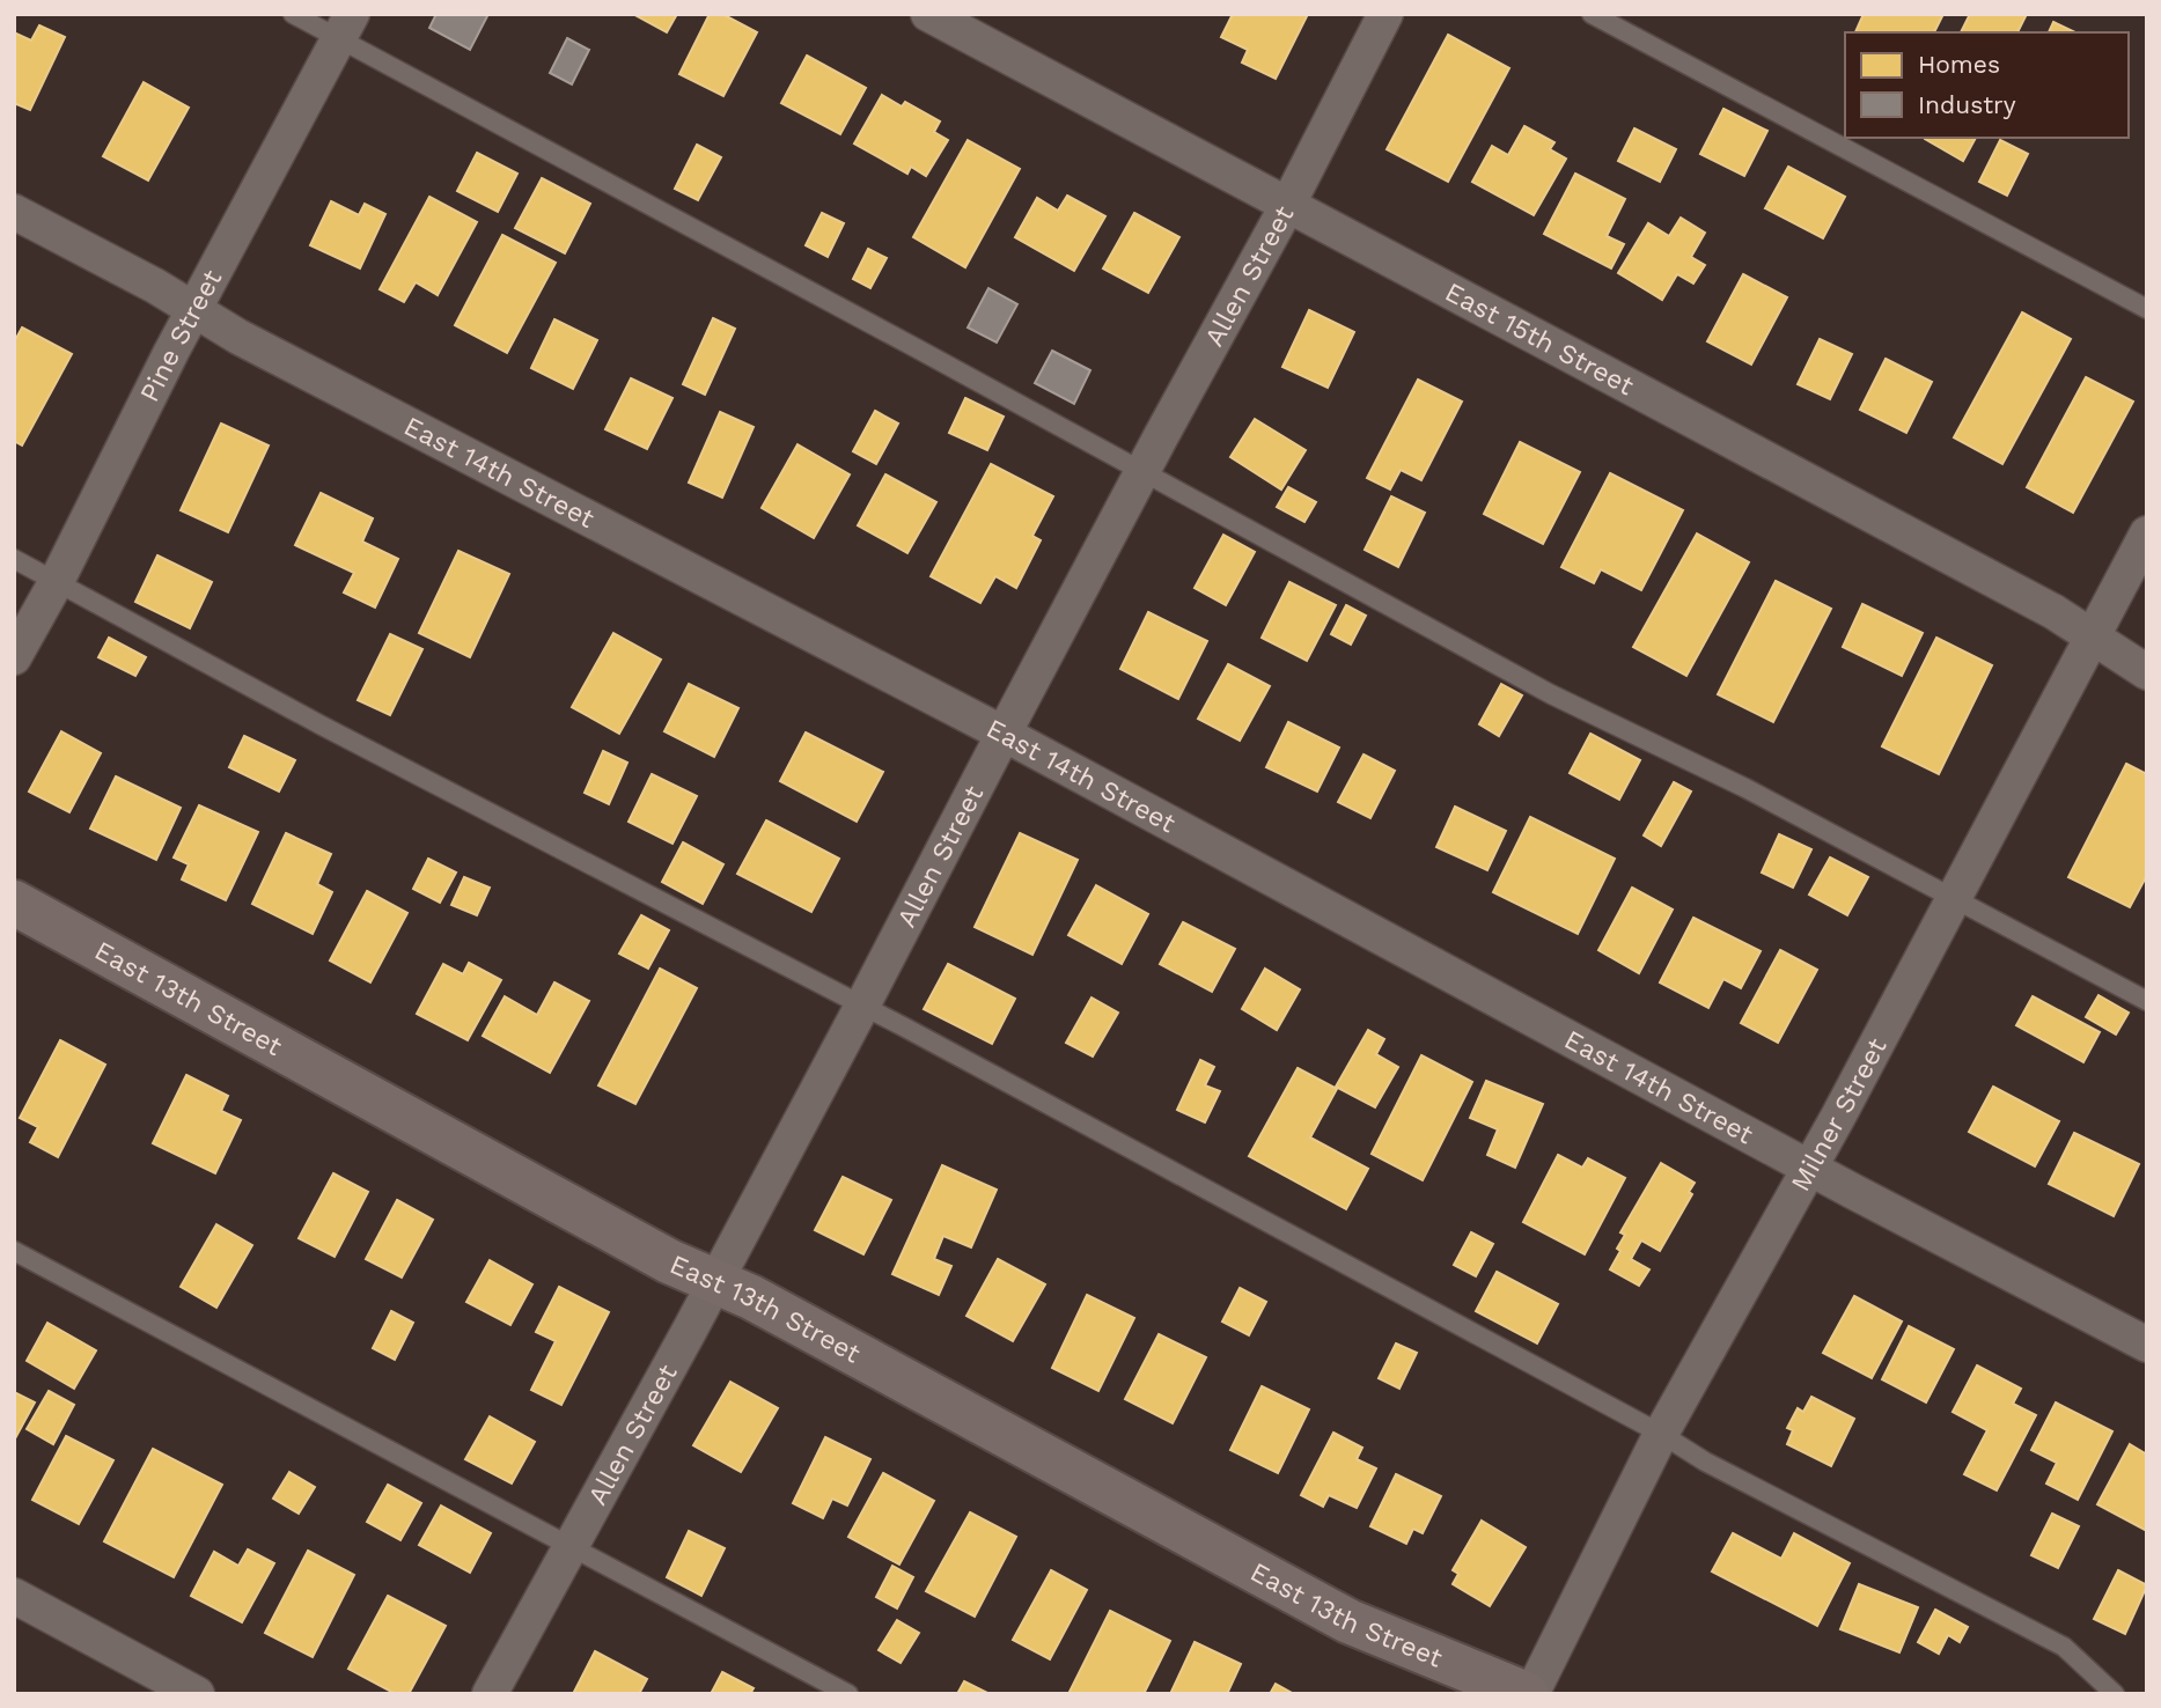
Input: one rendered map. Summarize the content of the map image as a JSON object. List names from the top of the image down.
{
  "streets": {
    "street": [
      "Allen Street",
      "Pine Street",
      "East 15th Street",
      "East 14th Street",
      "East 13th Street",
      "Milner Street"
    ]
  },
  "crossings": [
    ["Allen Street", "East 15th Street"],
    ["Allen Street", "East 14th Street"],
    ["Allen Street", "East 13th Street"],
    ["Pine Street", "East 14th Street"],
    ["East 15th Street", "Milner Street"],
    ["East 14th Street", "Milner Street"],
    ["East 13th Street", "Milner Street"]
  ],
  "legend": ["Homes", "Industry"]
}
